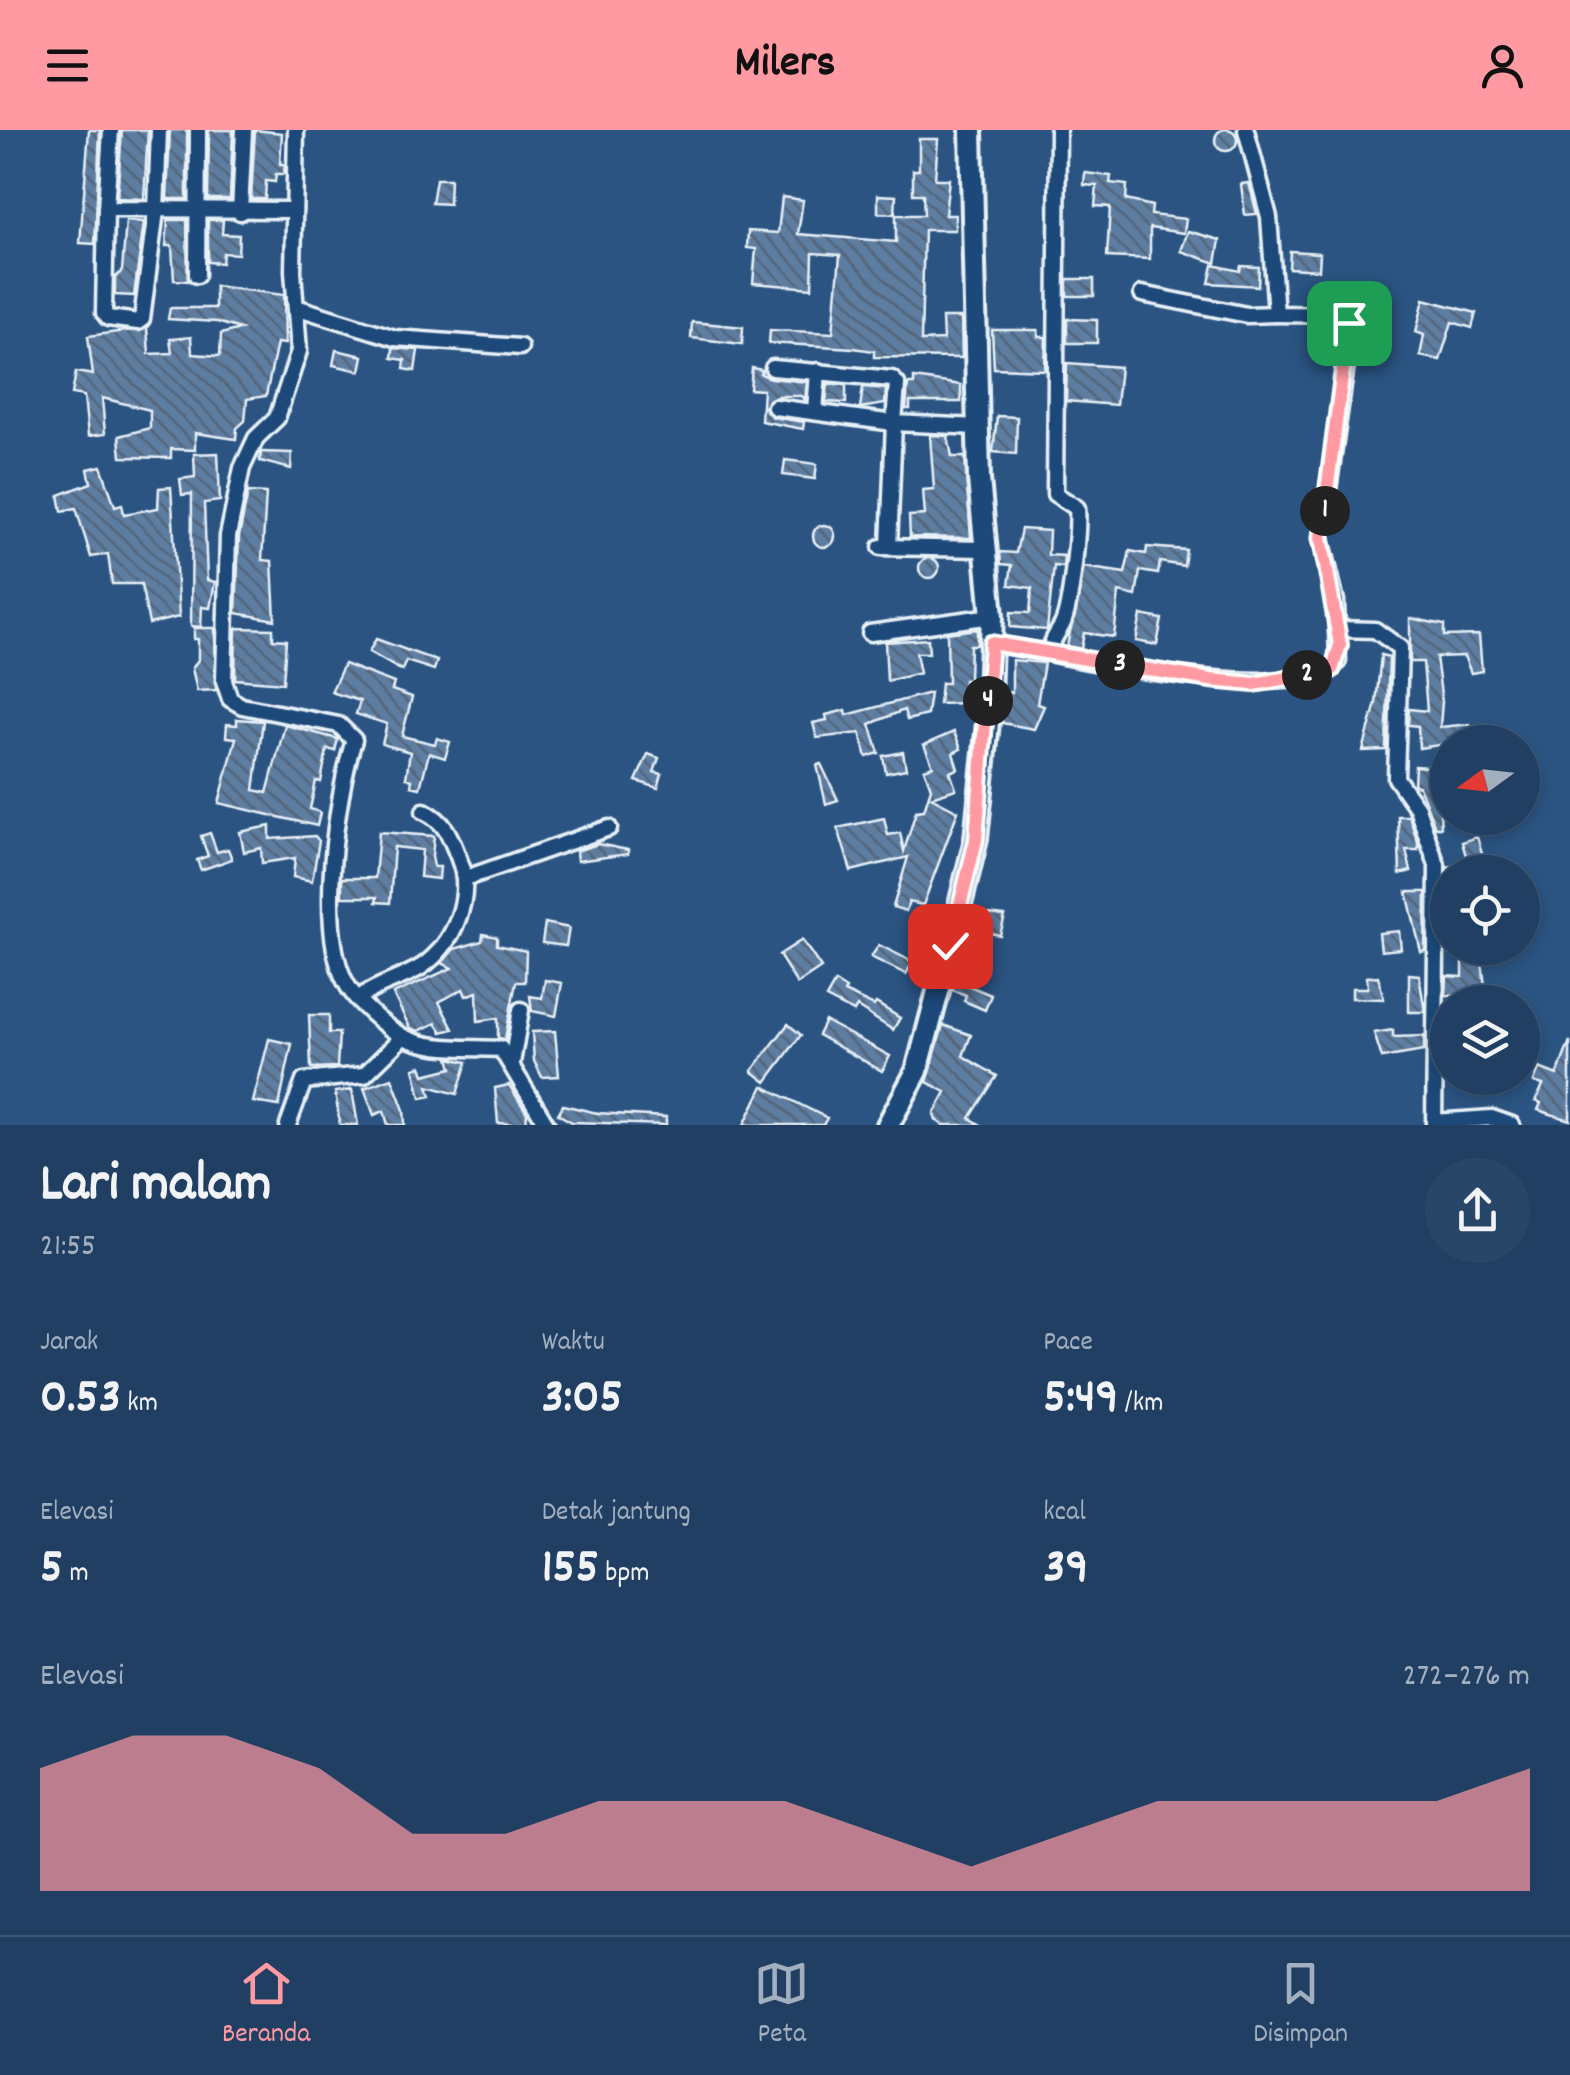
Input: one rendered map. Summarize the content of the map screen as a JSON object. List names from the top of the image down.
{
  "north": "left",
  "page": {
    "header": "Milers",
    "pins": [
      "1",
      "3",
      "2",
      "4"
    ],
    "heading": ["Lari malam", "21:55"],
    "stats": [
      ["Jarak", "0.53 km"],
      ["Waktu", "3:05"],
      ["Pace", "5:49 /km"],
      ["Elevasi", "5 m"],
      ["Detak jantung", "155 bpm"],
      ["kcal", "39"]
    ],
    "chart": ["Elevasi", "272–276 m"],
    "tabs": ["Beranda", "Peta", "Disimpan"]
  }
}
